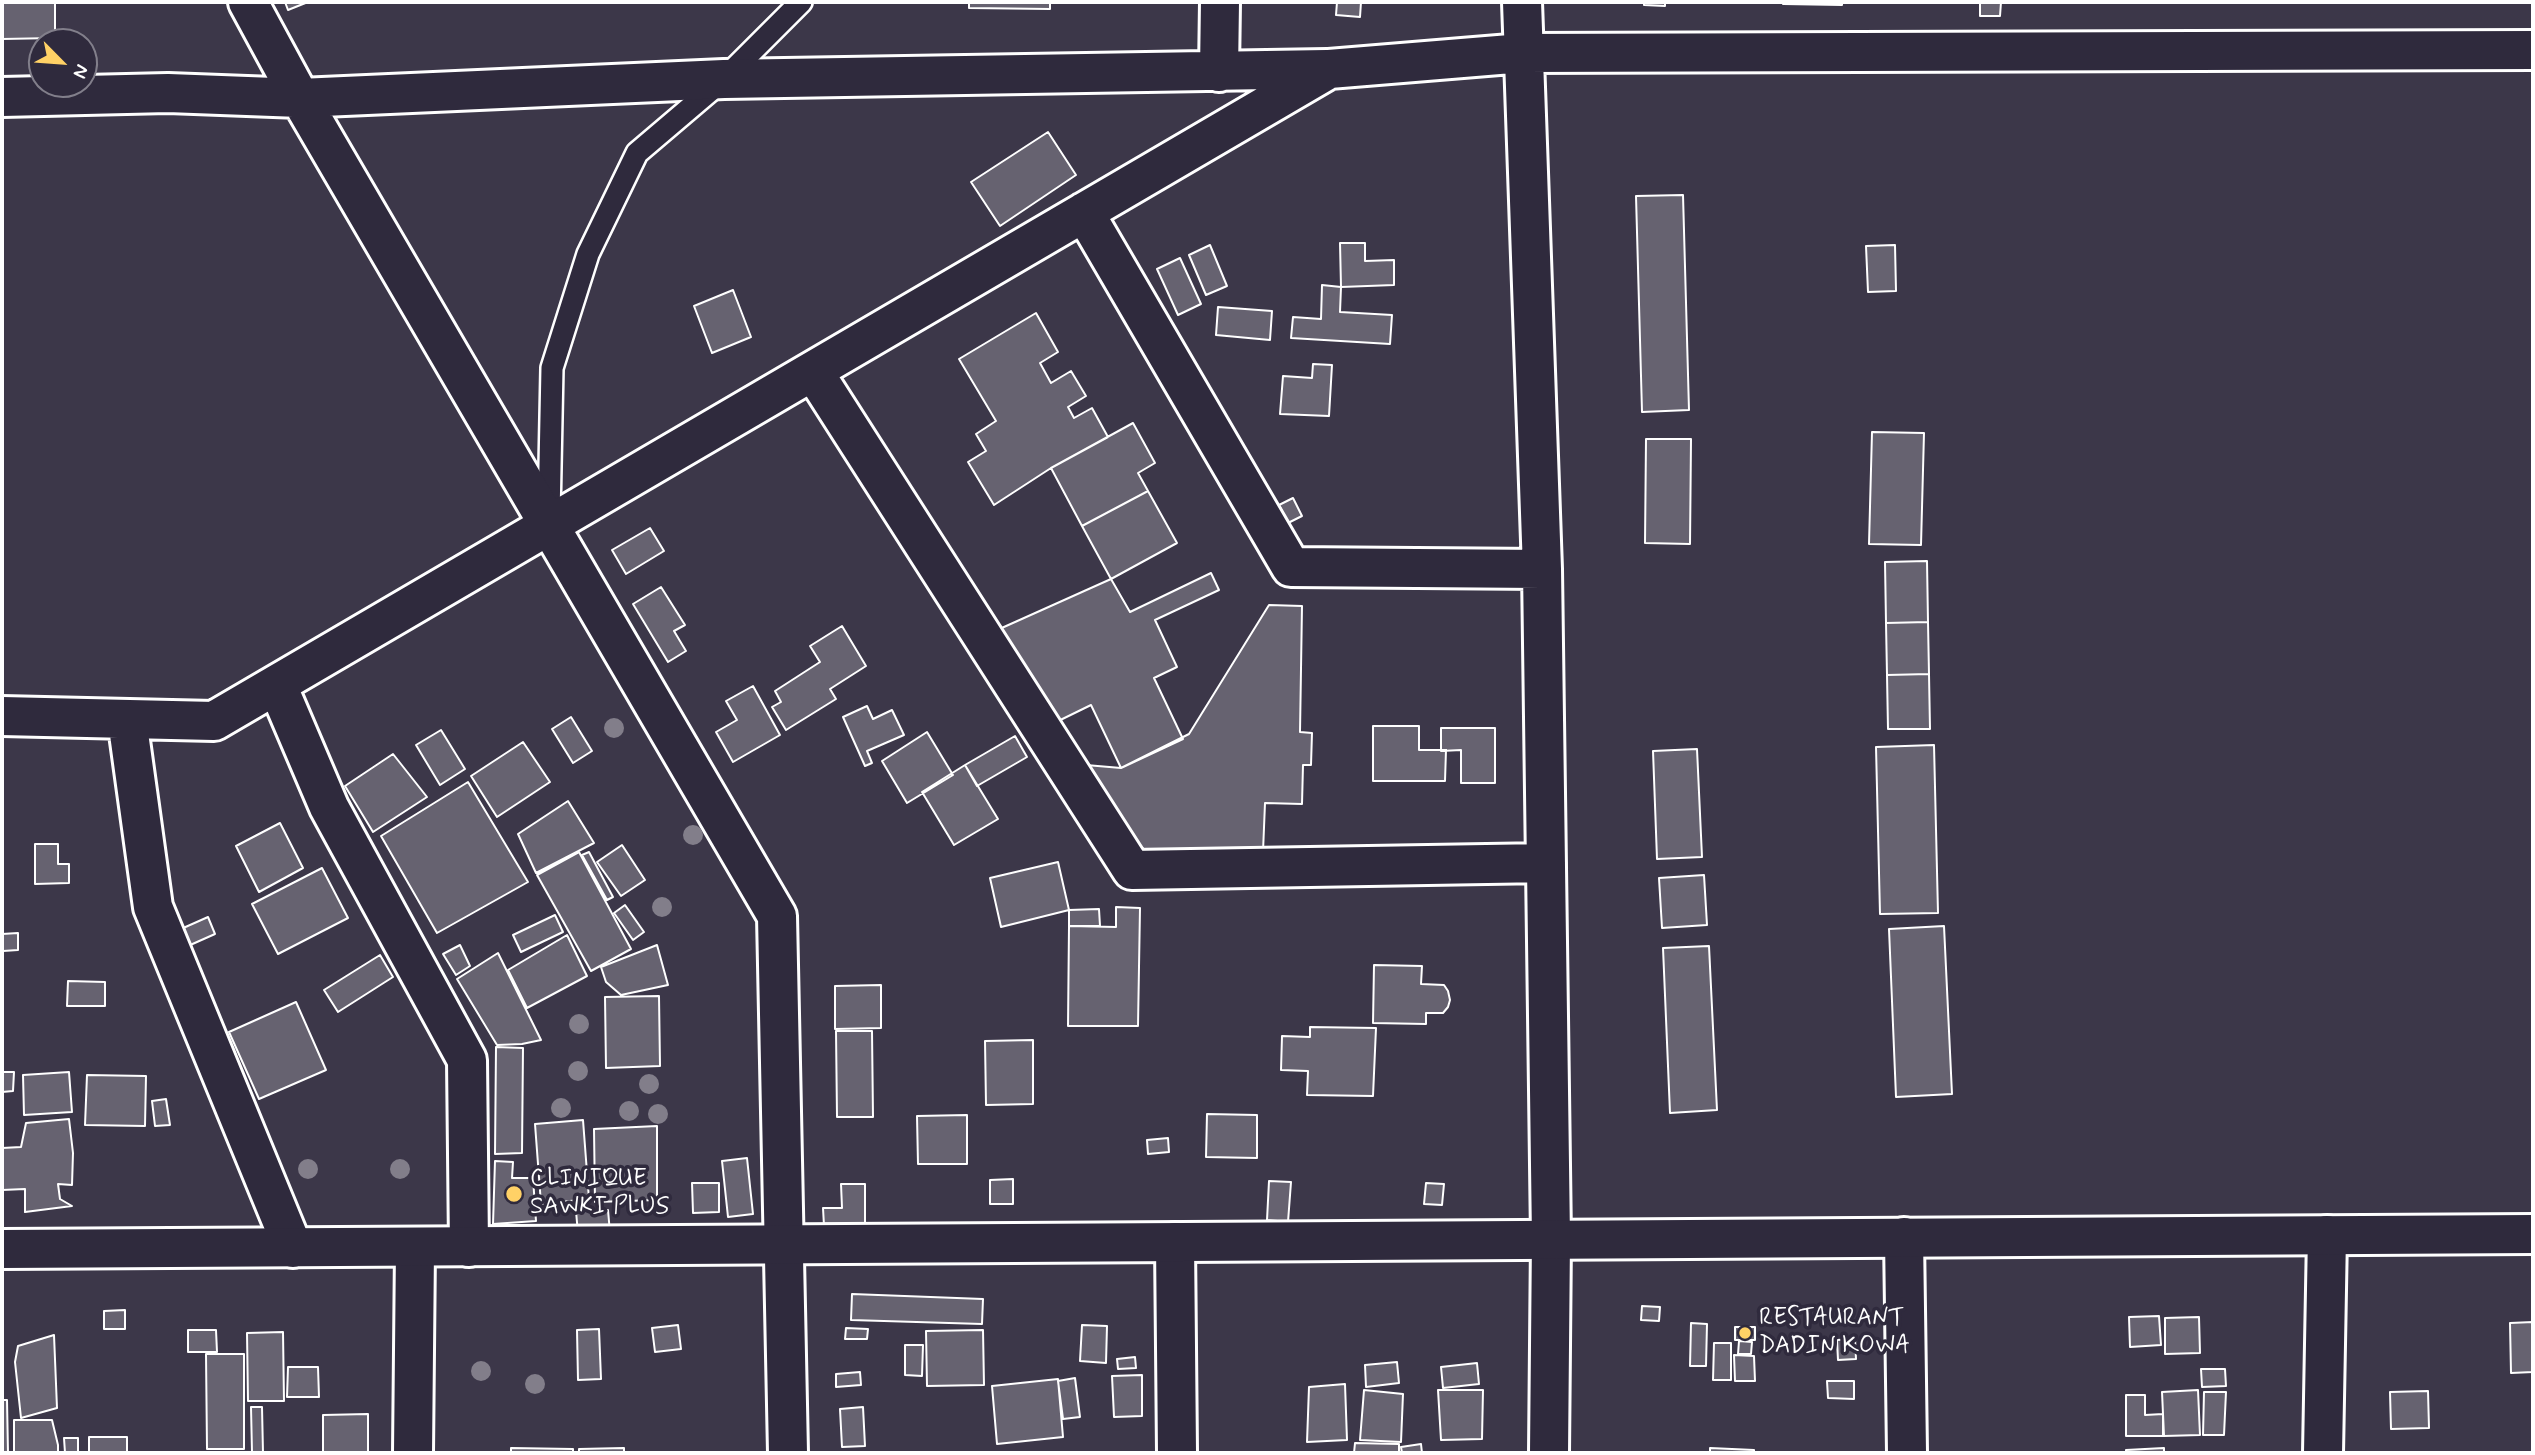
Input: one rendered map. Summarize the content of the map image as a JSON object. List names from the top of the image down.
{
  "places": ["CLINIQUE SAWKI PLUS", "RESTAURANT DADIN KOWA"],
  "north": "bottom right"
}
